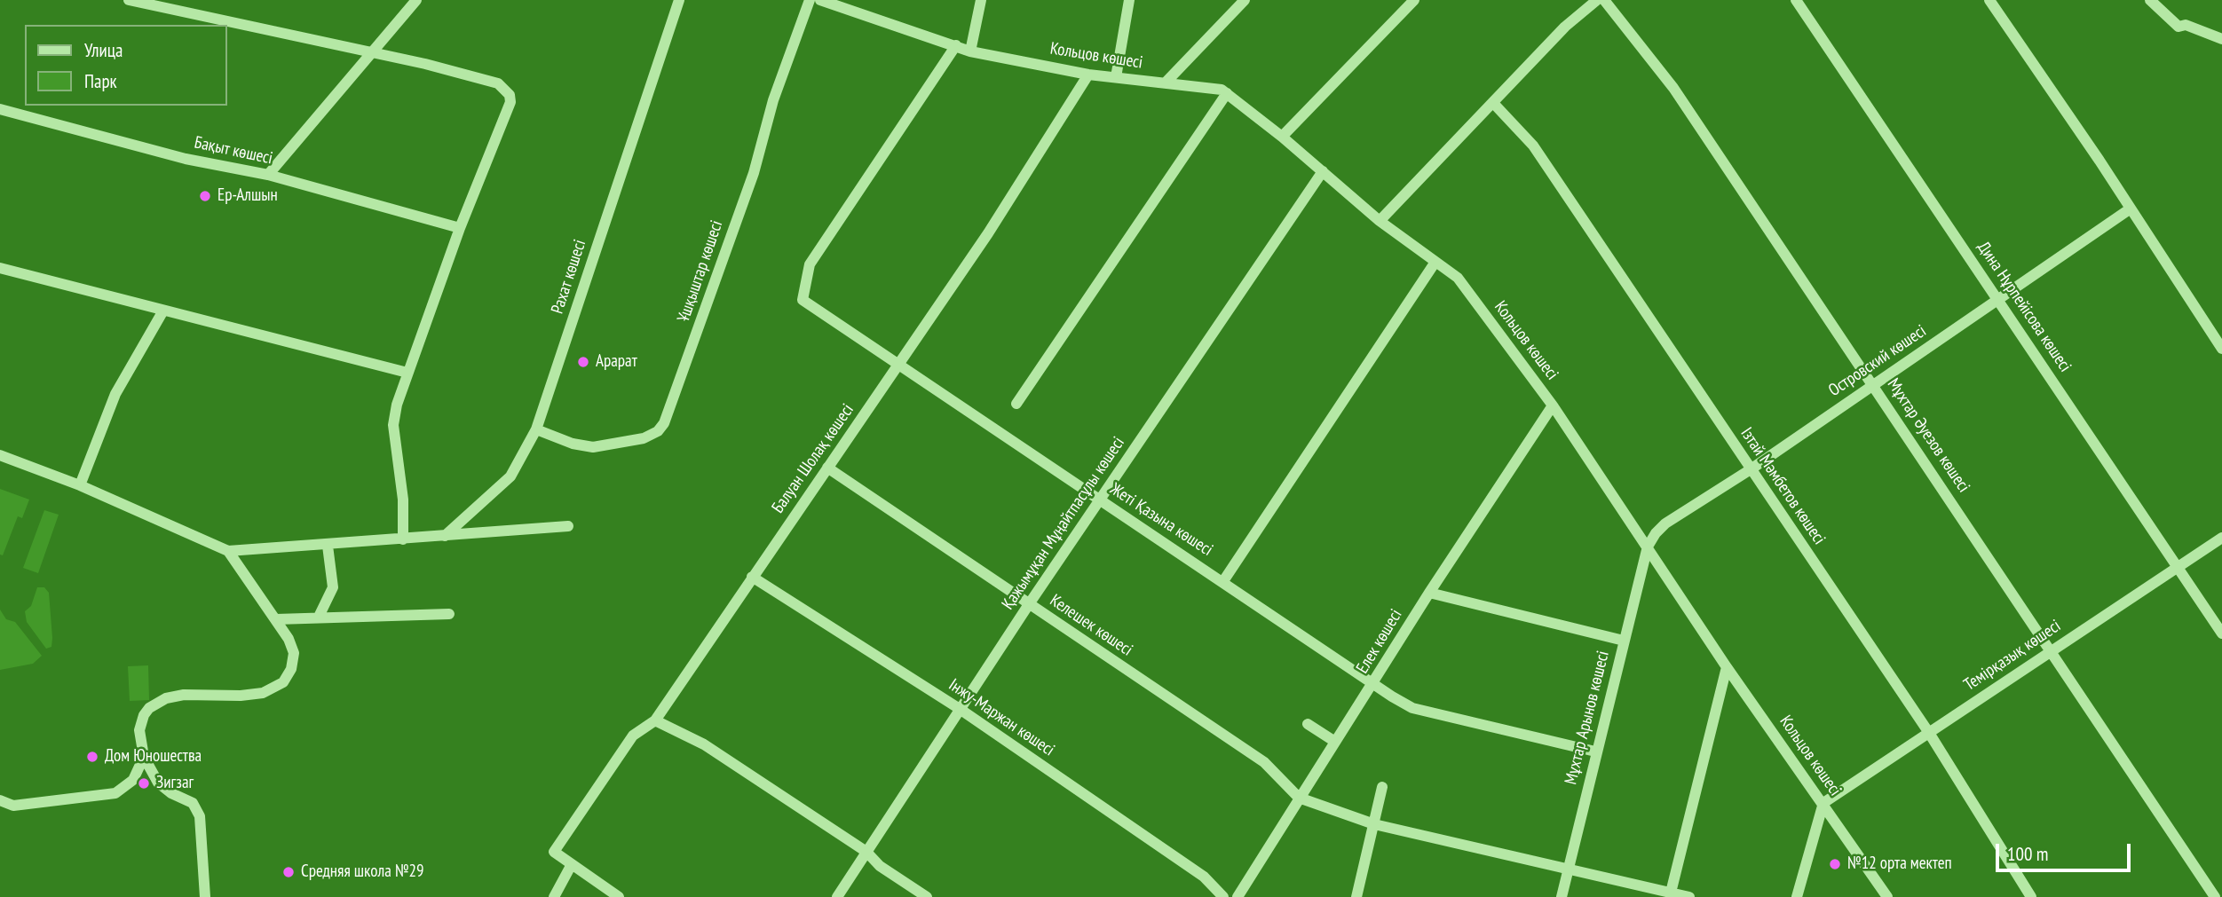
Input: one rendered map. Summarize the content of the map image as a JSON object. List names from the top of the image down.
{
  "streets": {
    "street": [
      "Кольцов көшесі",
      "Бақыт көшесі",
      "Ұшқыштар көшесі",
      "Рахат көшесі",
      "Дина Нұрпейісова көшесі",
      "Островский көшесі",
      "Мұхтар Әуезов көшесі",
      "Балуан Шолақ көшесі",
      "Ізтай Мәмбетов көшесі",
      "Жеті Қазына көшесі",
      "Қажымұқан Мұңайтпасұлы көшесі",
      "Келешек көшесі",
      "Елек көшесі",
      "Темірқазық көшесі",
      "Інжу-Маржан көшесі",
      "Мұхтар Арынов көшесі"
    ]
  },
  "crossings": [
    ["Кольцов көшесі", "Островский көшесі"],
    ["Кольцов көшесі", "Балуан Шолақ көшесі"],
    ["Кольцов көшесі", "Жеті Қазына көшесі"],
    ["Кольцов көшесі", "Қажымұқан Мұңайтпасұлы көшесі"],
    ["Кольцов көшесі", "Елек көшесі"],
    ["Кольцов көшесі", "Темірқазық көшесі"],
    ["Кольцов көшесі", "Мұхтар Арынов көшесі"],
    ["Ұшқыштар көшесі", "Рахат көшесі"],
    ["Дина Нұрпейісова көшесі", "Островский көшесі"],
    ["Дина Нұрпейісова көшесі", "Темірқазық көшесі"],
    ["Островский көшесі", "Мұхтар Әуезов көшесі"],
    ["Островский көшесі", "Ізтай Мәмбетов көшесі"],
    ["Островский көшесі", "Мұхтар Арынов көшесі"],
    ["Мұхтар Әуезов көшесі", "Темірқазық көшесі"],
    ["Балуан Шолақ көшесі", "Жеті Қазына көшесі"],
    ["Балуан Шолақ көшесі", "Келешек көшесі"],
    ["Балуан Шолақ көшесі", "Інжу-Маржан көшесі"],
    ["Ізтай Мәмбетов көшесі", "Темірқазық көшесі"],
    ["Жеті Қазына көшесі", "Қажымұқан Мұңайтпасұлы көшесі"],
    ["Жеті Қазына көшесі", "Елек көшесі"],
    ["Жеті Қазына көшесі", "Мұхтар Арынов көшесі"],
    ["Қажымұқан Мұңайтпасұлы көшесі", "Келешек көшесі"],
    ["Қажымұқан Мұңайтпасұлы көшесі", "Інжу-Маржан көшесі"],
    ["Келешек көшесі", "Елек көшесі"]
  ],
  "places": [
    "Ер-Алшын",
    "Арарат",
    "Дом Юношества",
    "Зигзаг",
    "№12 орта мектеп",
    "Средняя школа №29"
  ],
  "legend": ["Улица", "Парк"],
  "scale_bar": "100 m"
}
